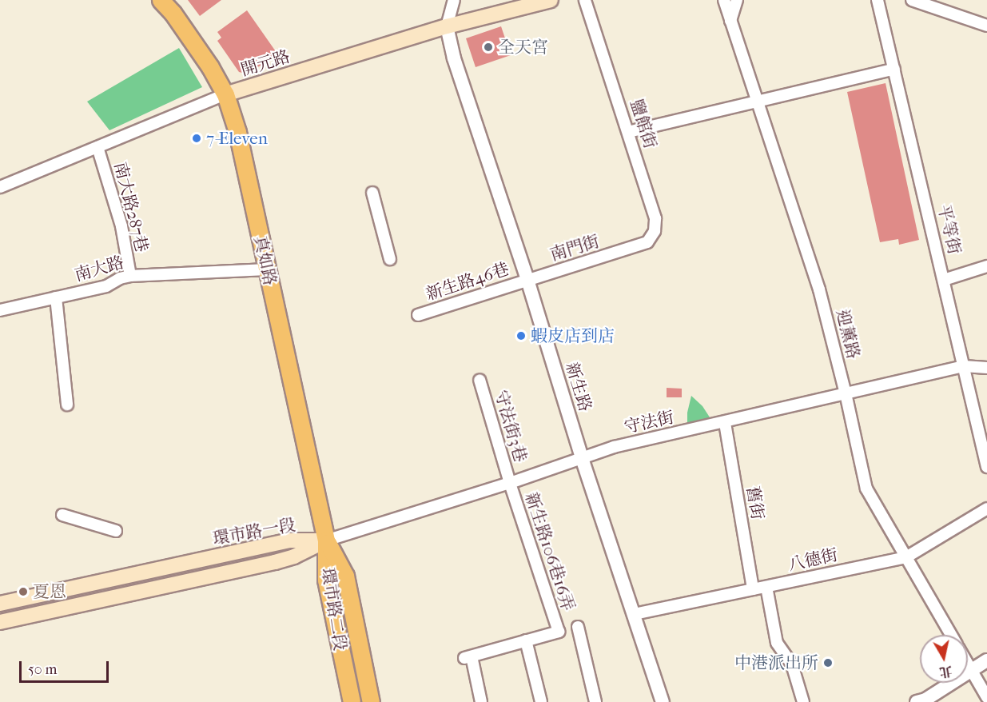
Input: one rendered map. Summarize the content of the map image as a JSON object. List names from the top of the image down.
{
  "streets": {
    "main road": [
      "開元路",
      "真如路",
      "環市路一段",
      "環市路二段"
    ],
    "street": [
      "鹽館街",
      "南大路287巷",
      "平等街",
      "南門街",
      "南大路",
      "新生路46巷",
      "迎薰路",
      "新生路",
      "守法街",
      "守法街3巷",
      "舊街",
      "新生路106巷16弄",
      "八德街"
    ]
  },
  "crossings": [
    ["開元路", "南大路287巷"],
    ["開元路", "真如路"],
    ["開元路", "新生路"],
    ["鹽館街", "南門街"],
    ["南大路287巷", "南大路"],
    ["平等街", "守法街"],
    ["南門街", "新生路46巷"],
    ["南門街", "新生路"],
    ["真如路", "南大路"],
    ["真如路", "守法街"],
    ["真如路", "環市路一段"],
    ["真如路", "環市路二段"],
    ["新生路46巷", "新生路"],
    ["迎薰路", "守法街"],
    ["迎薰路", "八德街"],
    ["新生路", "守法街"],
    ["新生路", "八德街"],
    ["守法街", "守法街3巷"],
    ["守法街", "舊街"],
    ["守法街", "環市路一段"],
    ["守法街", "新生路106巷16弄"],
    ["守法街", "環市路二段"],
    ["守法街3巷", "新生路106巷16弄"],
    ["舊街", "八德街"],
    ["環市路一段", "環市路二段"]
  ],
  "places": [
    "全天宮",
    "7-Eleven",
    "蝦皮店到店",
    "夏恩",
    "中港派出所"
  ],
  "scale_bar": "50 m",
  "north": "bottom"
}
